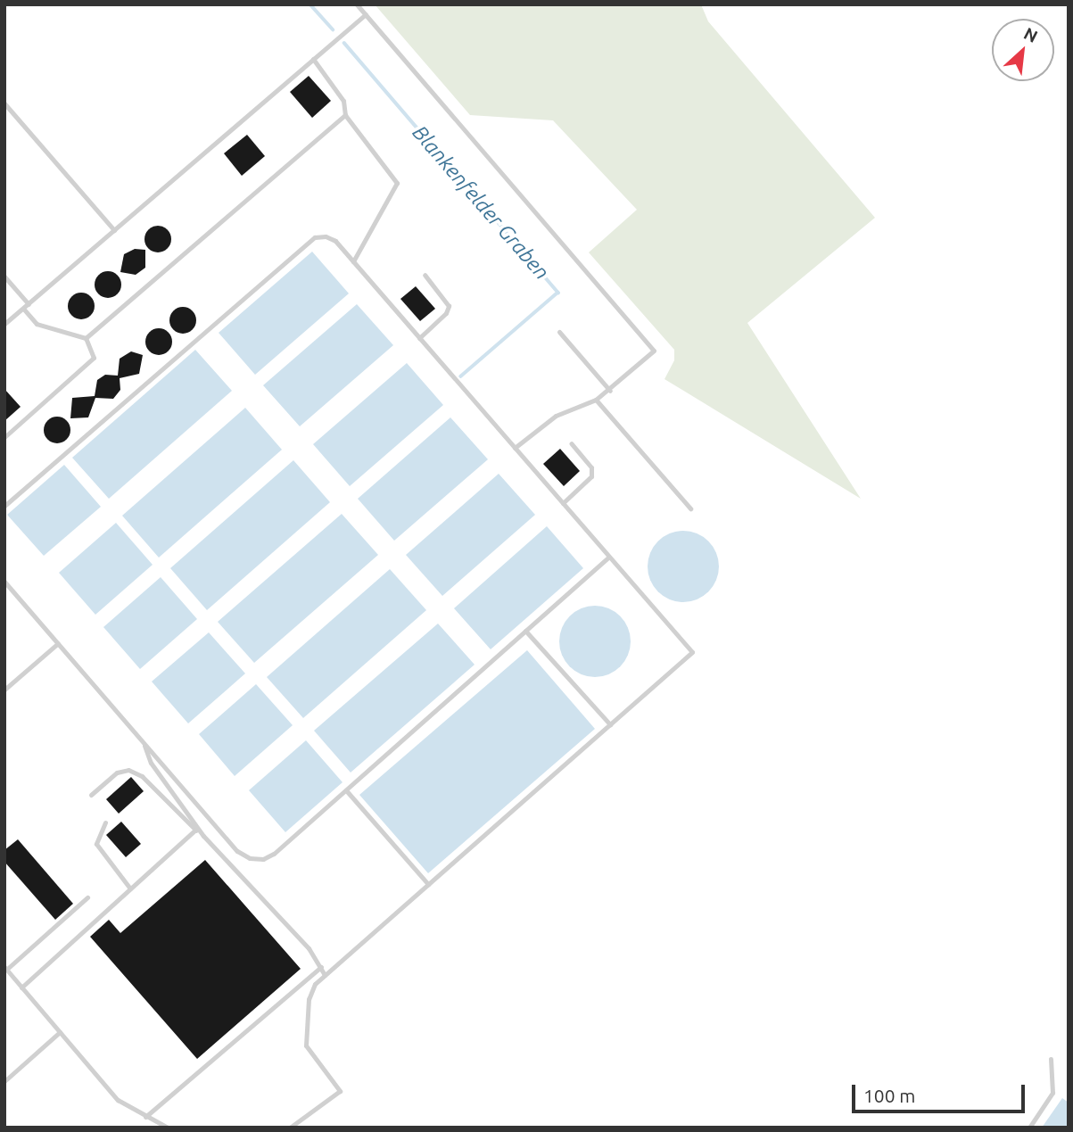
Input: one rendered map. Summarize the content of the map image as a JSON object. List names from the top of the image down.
{
  "water": ["Blankenfelder Graben"],
  "scale_bar": "100 m",
  "north": "top right"
}
